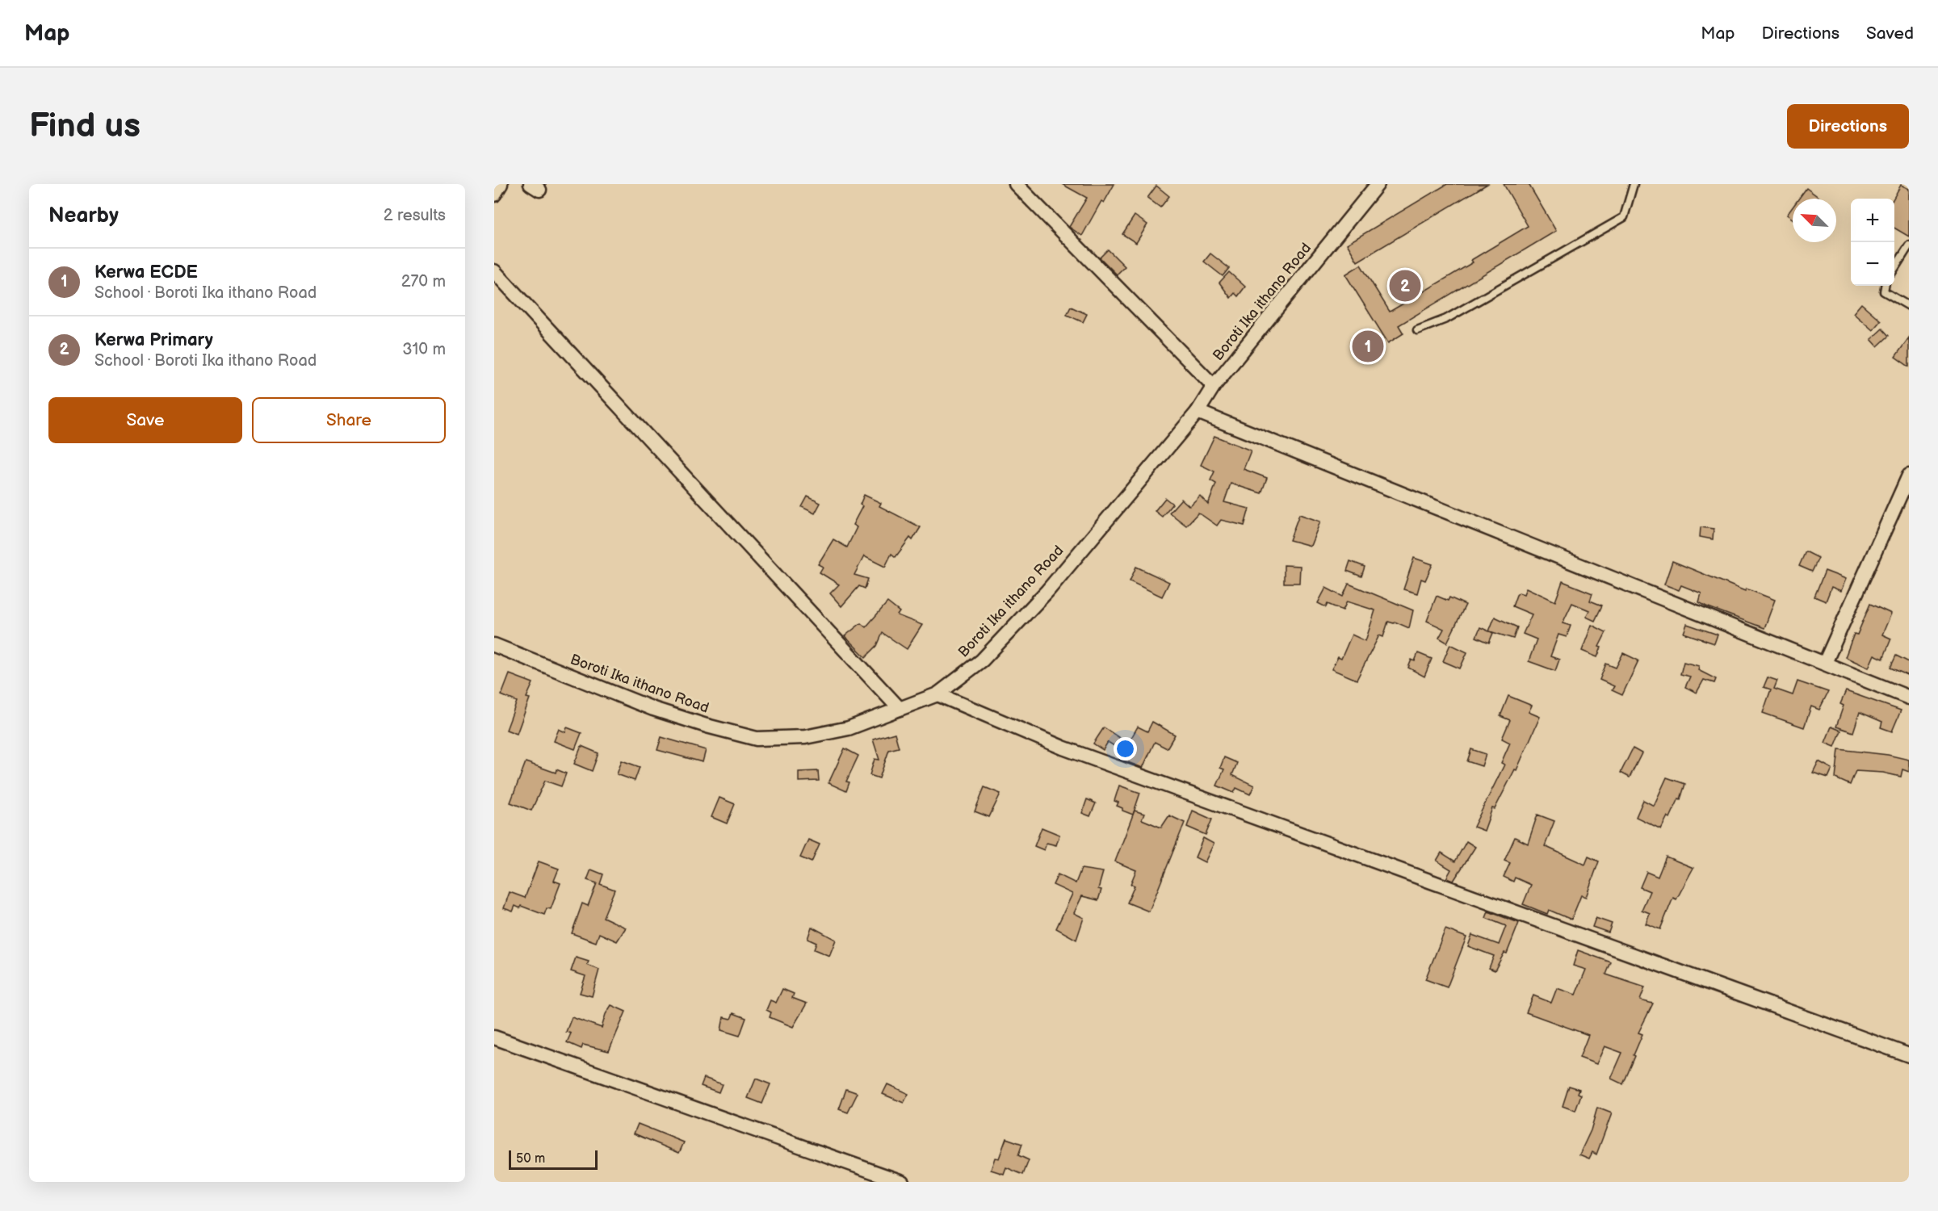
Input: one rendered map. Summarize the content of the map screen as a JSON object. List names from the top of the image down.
{
  "streets": {
    "street": ["Boroti Ika ithano Road"]
  },
  "scale_bar": "50 m",
  "north": "top left",
  "page": {
    "header": "Map",
    "nav": ["Map", "Directions", "Saved"],
    "buttons": [
      "Directions",
      ["Save", "Share"]
    ],
    "title": "Find us",
    "heading": ["Nearby", "2 results"],
    "map_buttons": ["+", "−"],
    "list": [
      {
        "mark": "1",
        "name": "Kerwa ECDE",
        "note": "School · Boroti Ika ithano Road",
        "value": "270 m"
      },
      {
        "mark": "2",
        "name": "Kerwa Primary",
        "note": "School · Boroti Ika ithano Road",
        "value": "310 m"
      }
    ],
    "pins": ["2", "1"],
    "scale": "50 m"
  }
}
